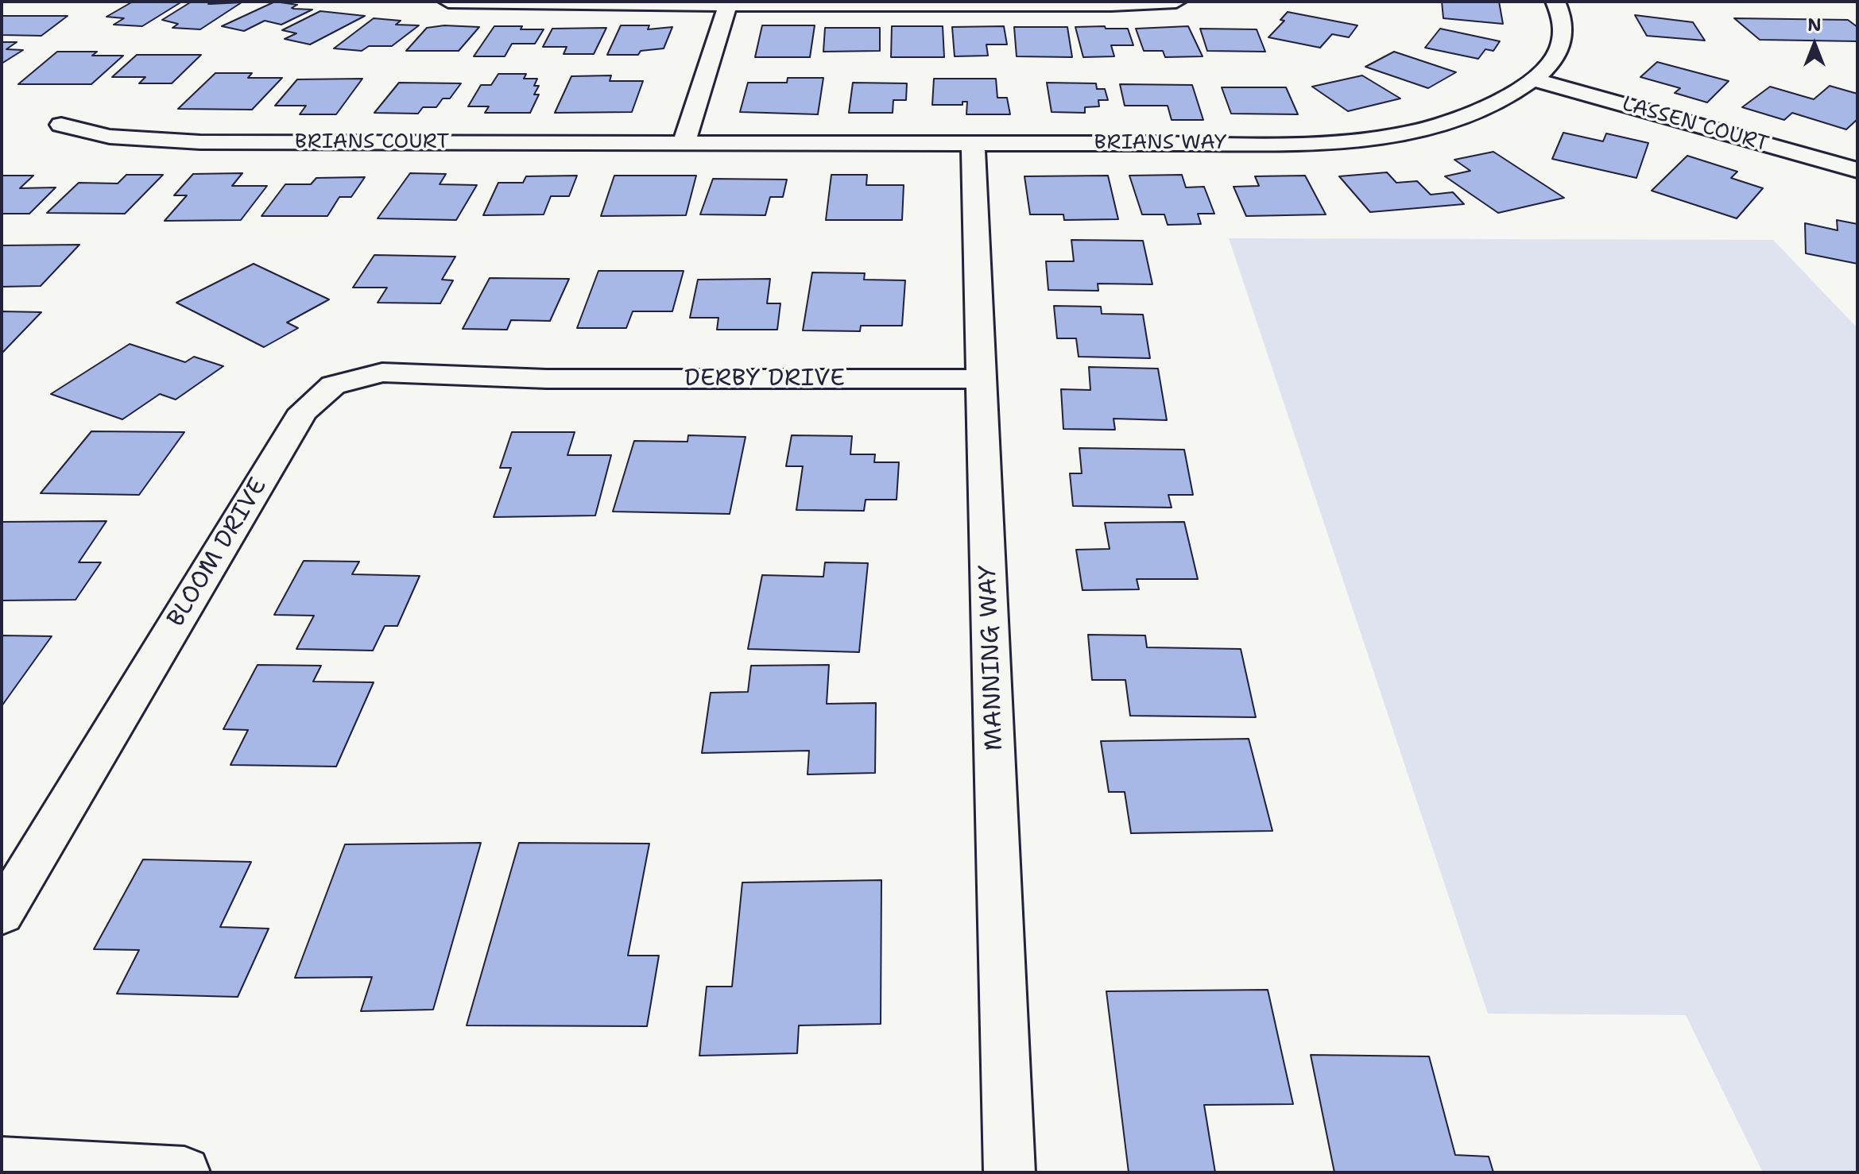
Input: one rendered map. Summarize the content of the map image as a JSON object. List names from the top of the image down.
{
  "streets": {
    "street": [
      "LASSEN COURT",
      "BRIANS COURT",
      "BRIANS WAY",
      "DERBY DRIVE",
      "BLOOM DRIVE",
      "MANNING WAY"
    ]
  },
  "crossings": [
    ["LASSEN COURT", "BRIANS WAY"],
    ["BRIANS COURT", "BRIANS WAY"],
    ["BRIANS WAY", "MANNING WAY"],
    ["DERBY DRIVE", "BLOOM DRIVE"],
    ["DERBY DRIVE", "MANNING WAY"]
  ],
  "north": "top"
}
